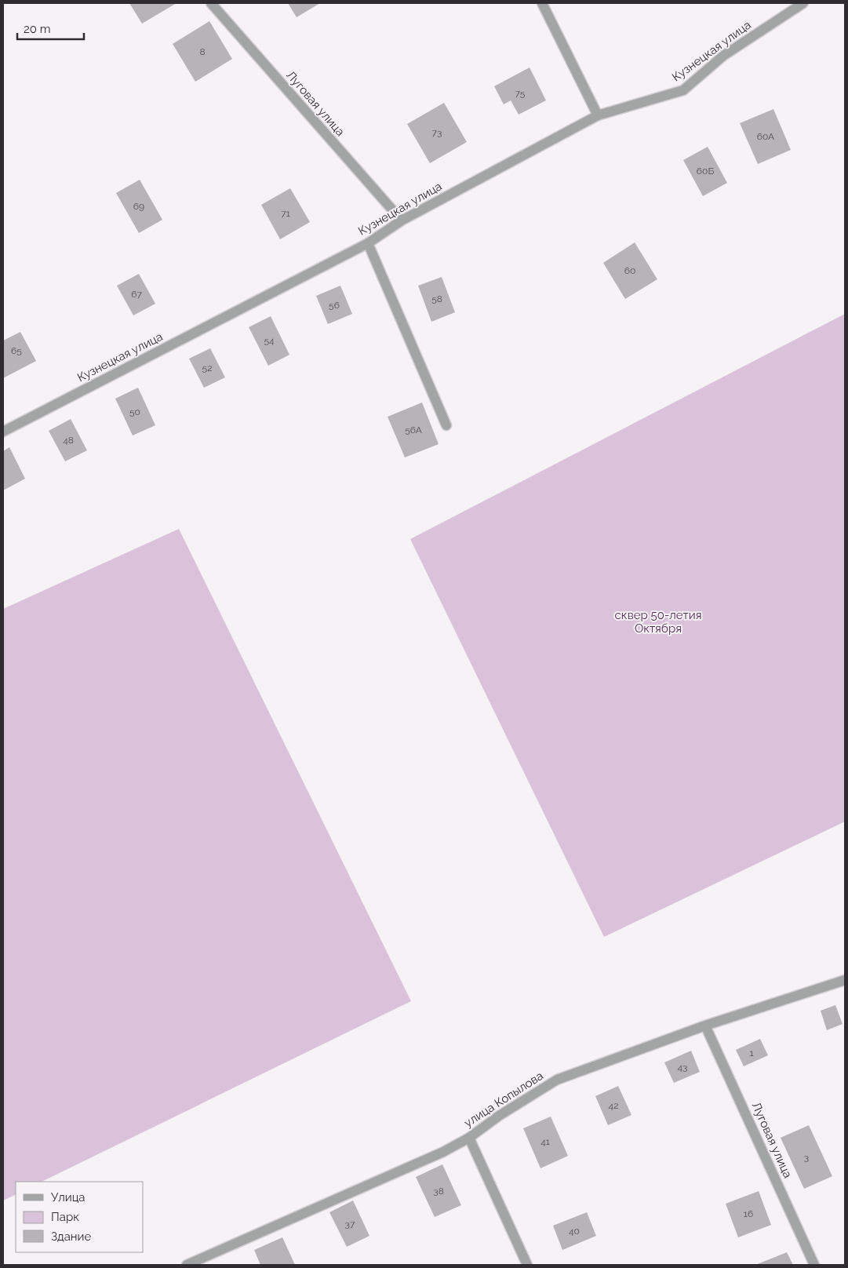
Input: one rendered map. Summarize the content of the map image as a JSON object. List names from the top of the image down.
{
  "streets": {
    "street": ["Кузнецкая улица", "Луговая улица", "улица Копылова"]
  },
  "crossings": [
    ["Кузнецкая улица", "Луговая улица"],
    ["Луговая улица", "улица Копылова"]
  ],
  "parks": ["сквер 50-летия Октября"],
  "house_numbers": [
    "8",
    "75",
    "73",
    "60А",
    "60Б",
    "69",
    "71",
    "60",
    "67",
    "58",
    "56",
    "54",
    "65",
    "52",
    "50",
    "56А",
    "48",
    "1",
    "43",
    "42",
    "41",
    "3",
    "38",
    "16",
    "37",
    "40"
  ],
  "legend": ["Улица", "Парк", "Здание"],
  "scale_bar": "20 m"
}
